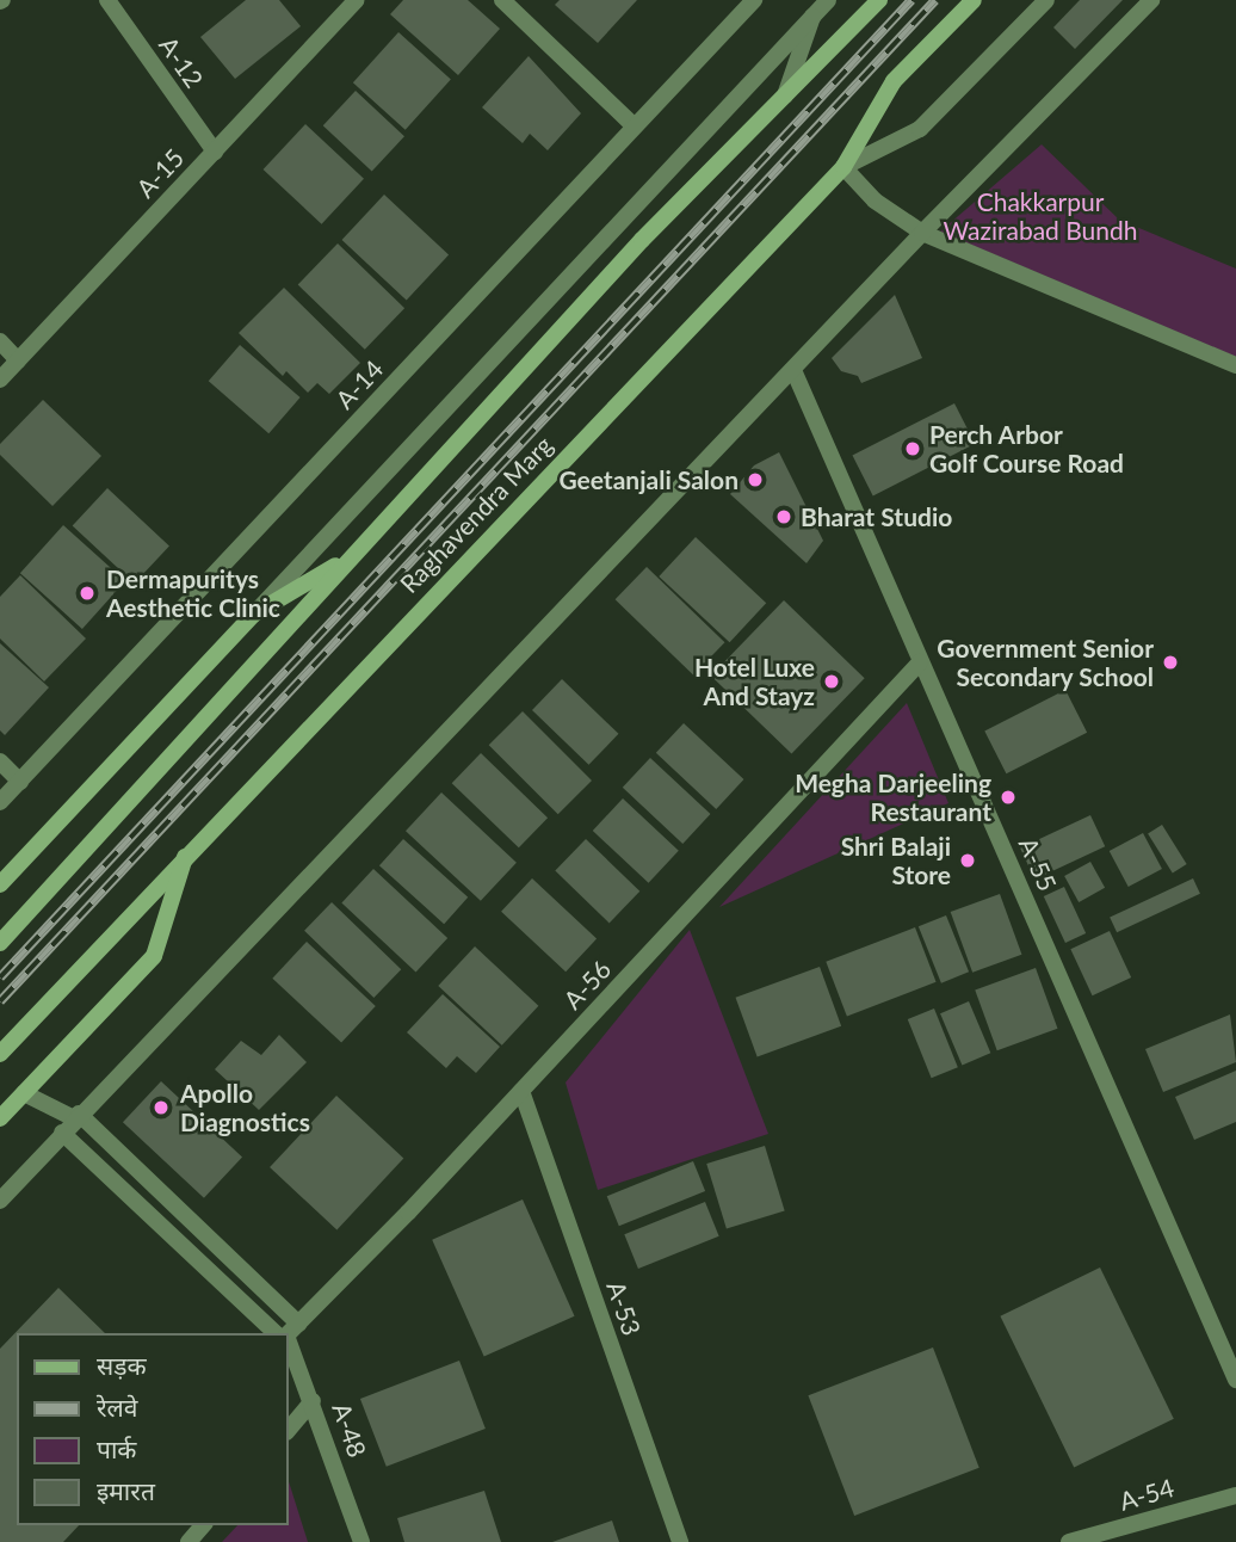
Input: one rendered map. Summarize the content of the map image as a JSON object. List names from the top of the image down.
{
  "streets": {
    "main road": ["Raghavendra Marg"],
    "street": [
      "A-12",
      "A-15",
      "A-14",
      "A-55",
      "A-56",
      "A-53",
      "A-48",
      "A-54"
    ]
  },
  "crossings": [
    ["A-12", "A-15"],
    ["A-55", "A-56"],
    ["A-56", "A-53"],
    ["A-56", "A-48"]
  ],
  "parks": ["Chakkarpur Wazirabad Bundh"],
  "places": [
    "Perch Arbor Golf Course Road",
    "Geetanjali Salon",
    "Bharat Studio",
    "Dermapuritys Aesthetic Clinic",
    "Government Senior Secondary School",
    "Hotel Luxe And Stayz",
    "Megha Darjeeling Restaurant",
    "Shri Balaji Store",
    "Apollo Diagnostics"
  ],
  "legend": [
    "सड़क",
    "रेलवे",
    "पार्क",
    "इमारत"
  ]
}
